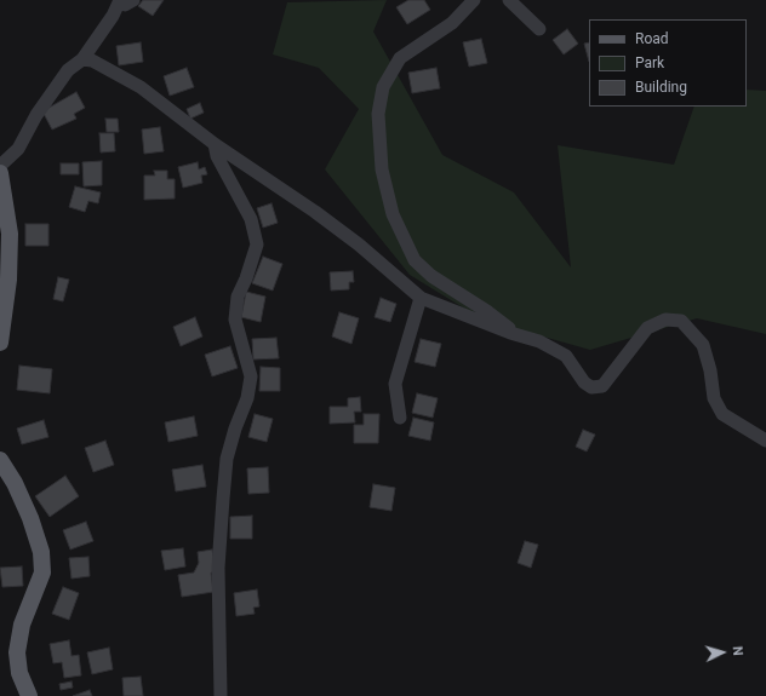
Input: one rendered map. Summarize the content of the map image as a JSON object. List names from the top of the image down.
{
  "legend": ["Road", "Park", "Building"],
  "north": "right"
}
